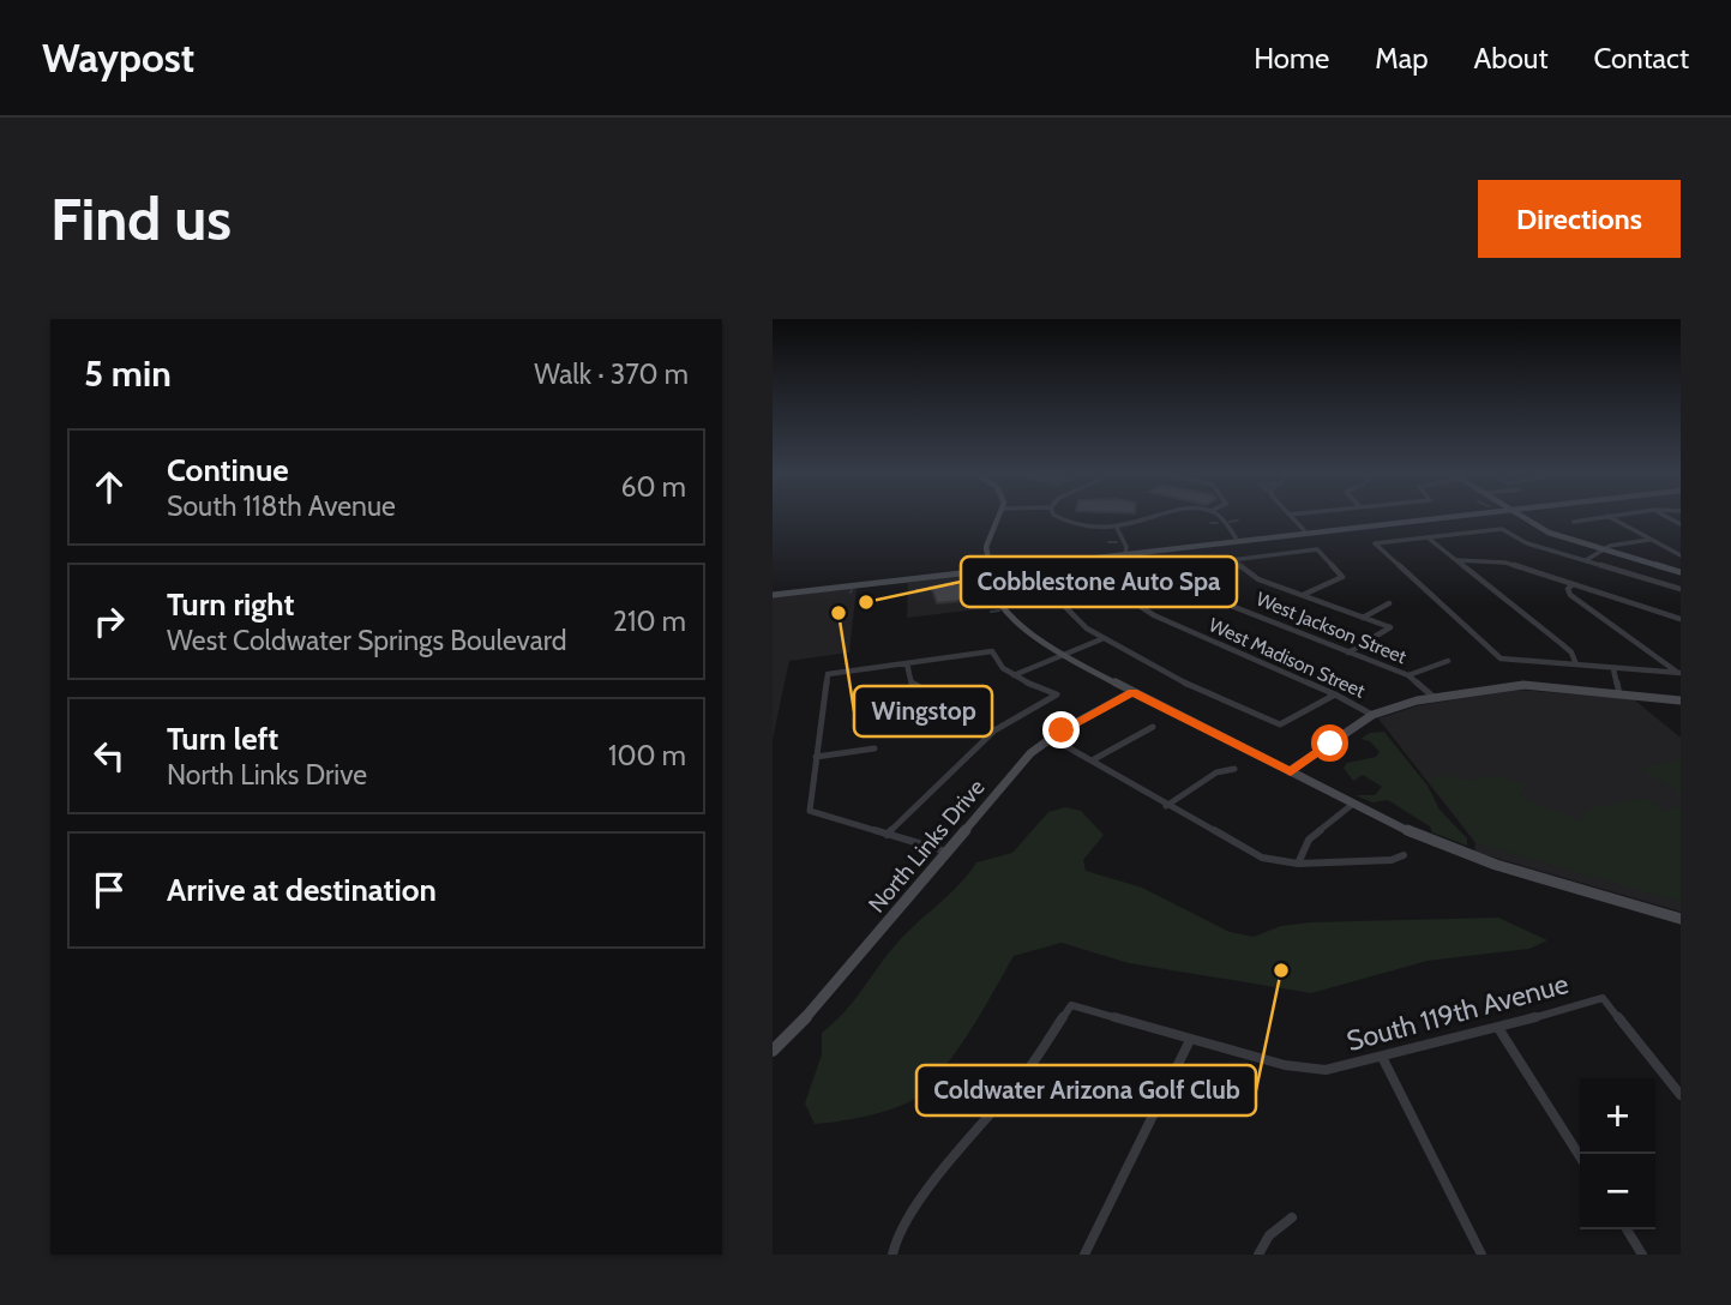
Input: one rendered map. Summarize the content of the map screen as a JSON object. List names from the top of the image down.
{
  "streets": {
    "street": [
      "West Jackson Street",
      "West Madison Street",
      "North Links Drive",
      "South 119th Avenue"
    ]
  },
  "places": ["Cobblestone Auto Spa", "Wingstop", "Coldwater Arizona Golf Club"],
  "page": {
    "header": "Waypost",
    "nav": [
      "Home",
      "Map",
      "About",
      "Contact"
    ],
    "buttons": "Directions",
    "title": "Find us",
    "heading": ["5 min", "Walk · 370 m"],
    "list": [
      ["Continue", "South 118th Avenue", "60 m"],
      ["Turn right", "West Coldwater Springs Boulevard", "210 m"],
      ["Turn left", "North Links Drive", "100 m"],
      "Arrive at destination"
    ],
    "map_buttons": ["+", "−"]
  }
}
